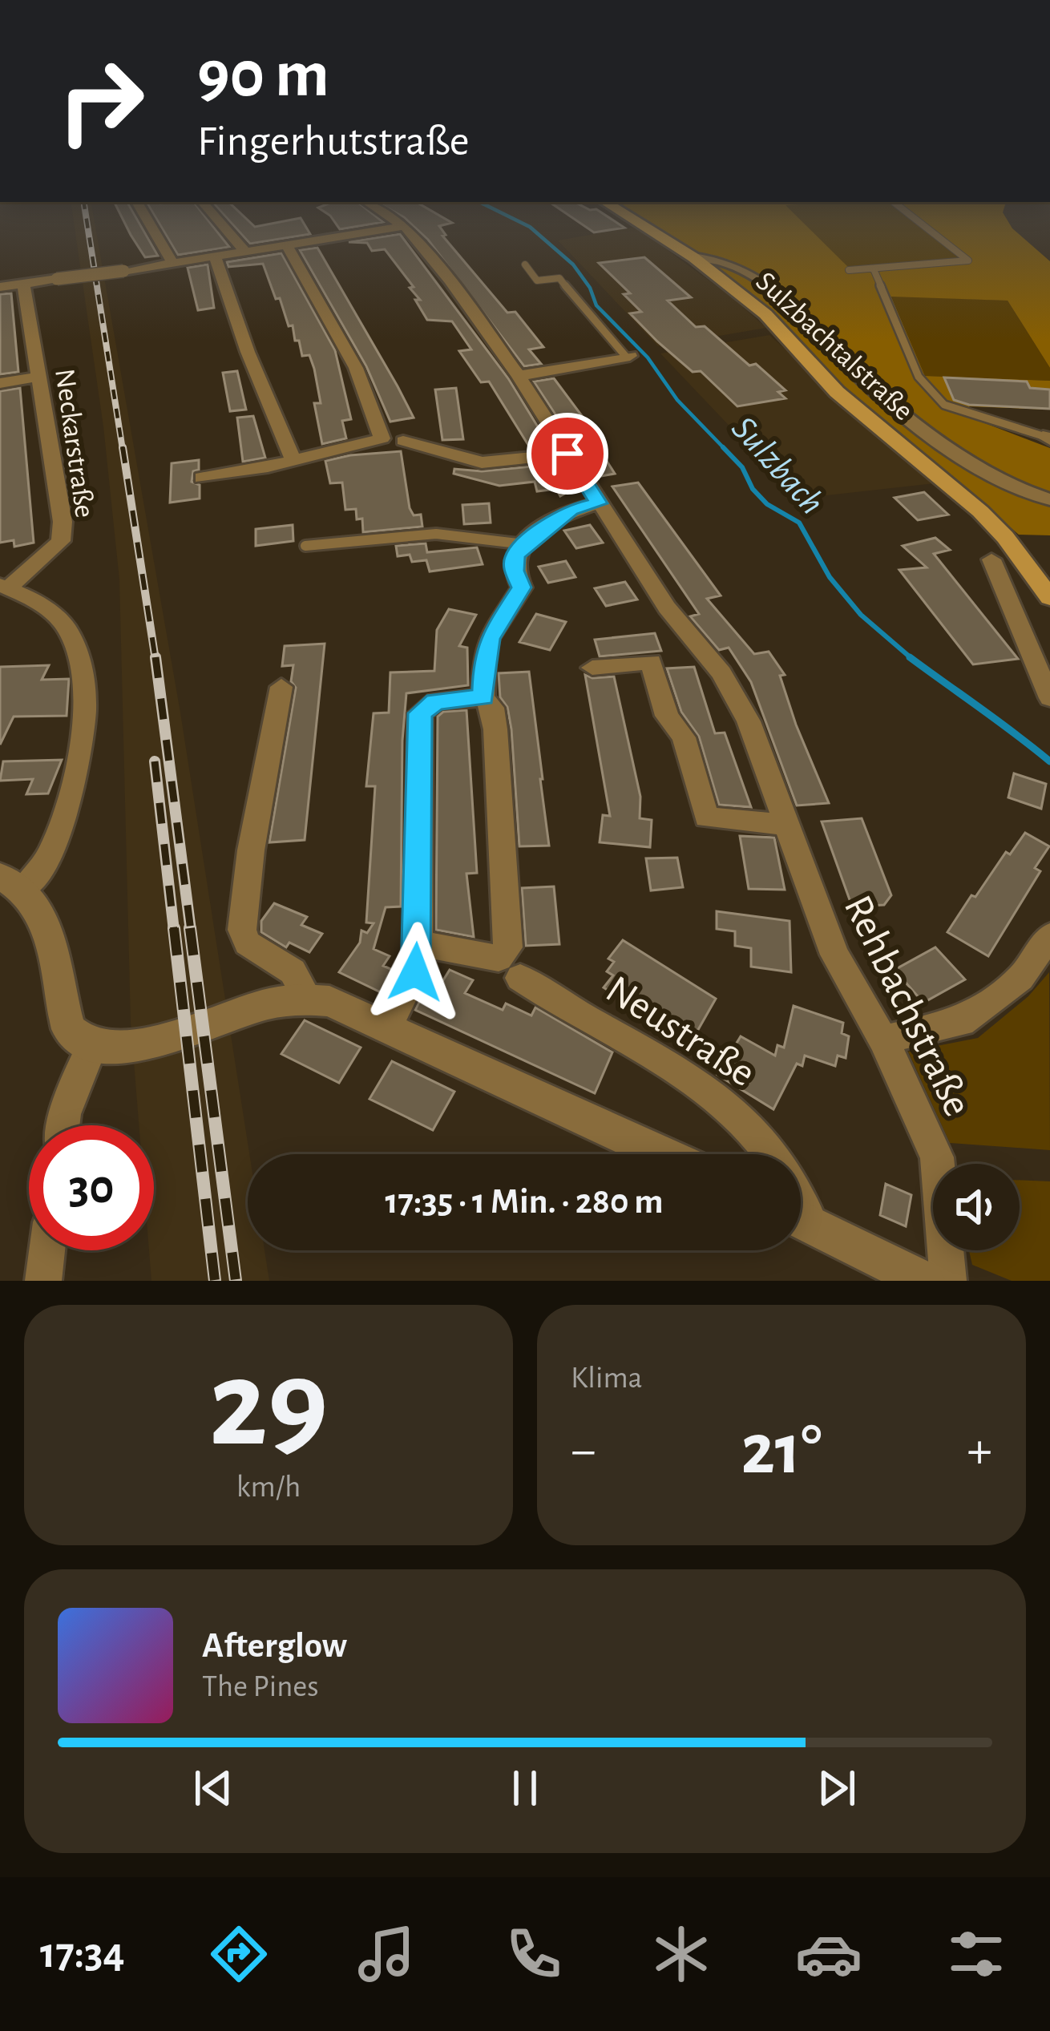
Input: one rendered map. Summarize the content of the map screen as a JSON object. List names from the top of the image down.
{
  "streets": {
    "main road": ["Sulzbachtalstraße"],
    "street": ["Neckarstraße", "Rehbachstraße", "Neustraße"]
  },
  "water": ["Sulzbach"],
  "page": {
    "turn": ["90 m", "Fingerhutstraße"],
    "limit": "30",
    "trip": "17:35 · 1 Min. · 280 m",
    "tile": [
      ["29", "km/h"],
      "Klima"
    ],
    "heat": ["−", "21°", "+"],
    "song": ["Afterglow", "The Pines"],
    "tabs": "17:34"
  }
}
